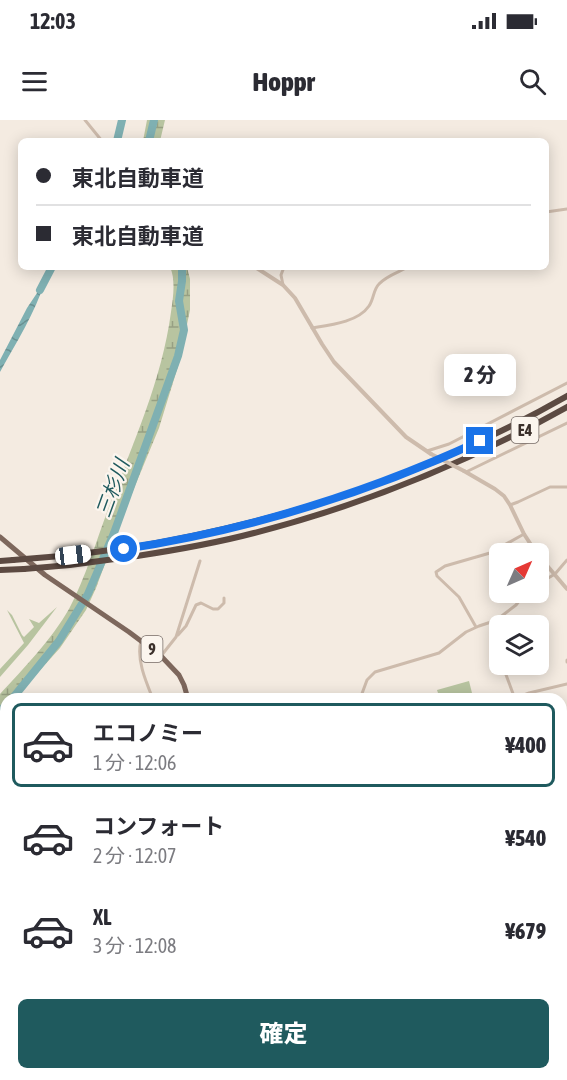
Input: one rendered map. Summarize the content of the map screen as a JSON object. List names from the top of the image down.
{
  "streets": {
    "highway": ["E4"],
    "main road": ["9"]
  },
  "water": ["三杉川"],
  "north": "top right",
  "page": {
    "status": "12:03",
    "header": "Hoppr",
    "banner": ["東北自動車道", "東北自動車道"],
    "bubble": "2 分",
    "list": [
      {
        "name": "エコノミー",
        "note": "1 分 · 12:06",
        "value": "¥400"
      },
      {
        "name": "コンフォート",
        "note": "2 分 · 12:07",
        "value": "¥540"
      },
      {
        "name": "XL",
        "note": "3 分 · 12:08",
        "value": "¥679"
      }
    ],
    "buttons": "確定"
  }
}
